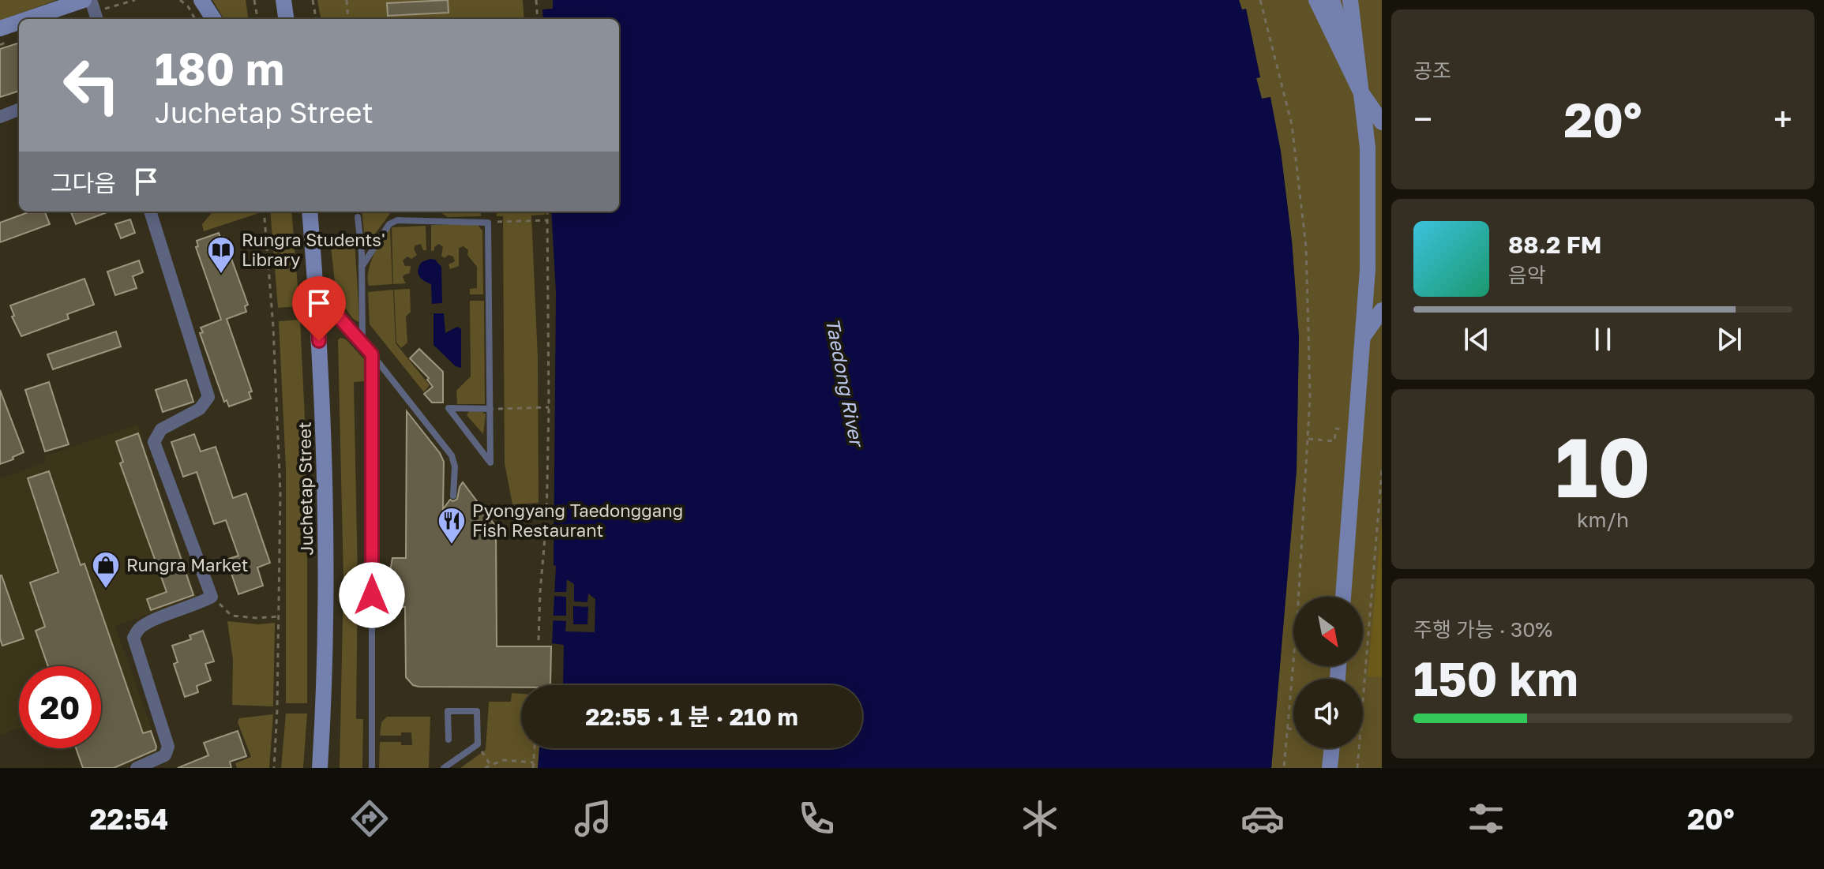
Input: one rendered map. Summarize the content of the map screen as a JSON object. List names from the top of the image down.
{
  "streets": {
    "main road": ["Juchetap Street"]
  },
  "water": ["Taedong River"],
  "places": {
    "library": ["Rungra Students' Library"],
    "restaurant": ["Pyongyang Taedonggang Fish Restaurant"],
    "shop": ["Rungra Market"]
  },
  "north": "bottom right",
  "page": {
    "tile": [
      "공조",
      ["10", "km/h"],
      ["주행 가능 · 30%", "150 km"]
    ],
    "turn": ["180 m", "Juchetap Street"],
    "heat": ["−", "20°", "+"],
    "then": "그다음",
    "song": ["88.2 FM", "음악"],
    "limit": "20",
    "trip": "22:55 · 1 분 · 210 m",
    "tabs": ["22:54", "20°"]
  }
}
